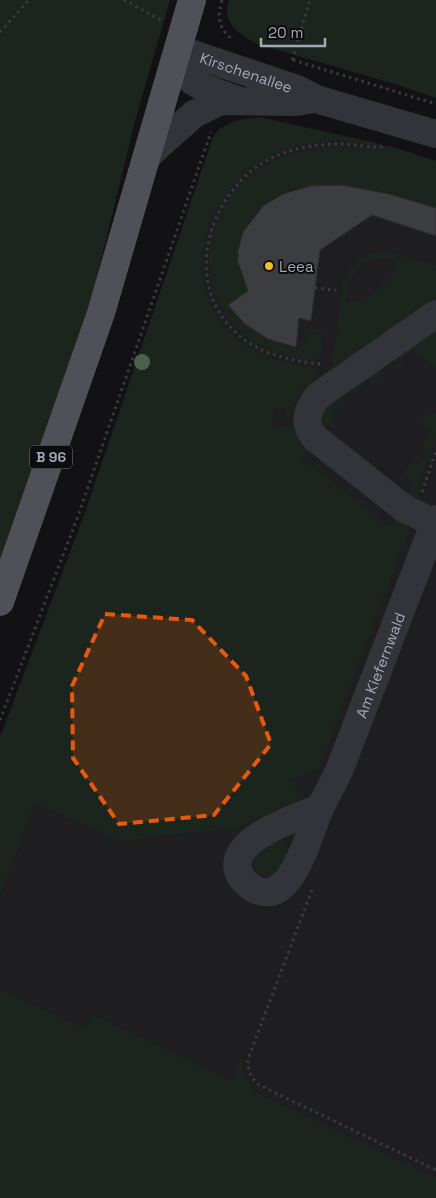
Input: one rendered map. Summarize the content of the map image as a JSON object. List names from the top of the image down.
{
  "streets": {
    "main road": ["B 96"],
    "street": ["Kirschenallee", "Am Kiefernwald"]
  },
  "crossings": [
    ["Kirschenallee", "B 96"]
  ],
  "places": ["Leea"],
  "scale_bar": "20 m"
}
